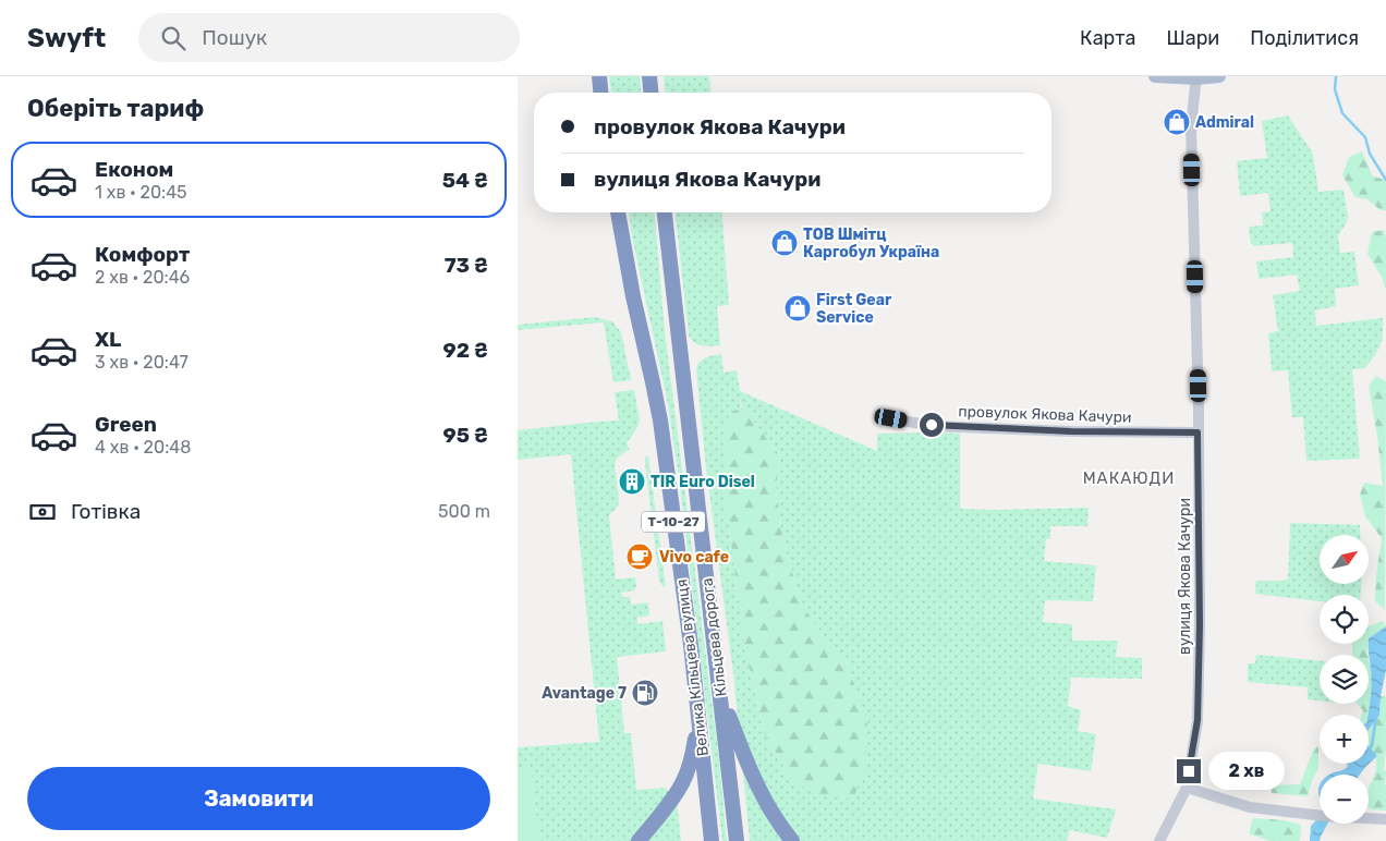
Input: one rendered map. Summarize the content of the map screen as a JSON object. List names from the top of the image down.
{
  "streets": {
    "highway": ["Т-10-27", "Кільцева дорога", "Велика Кільцева вулиця"],
    "street": ["провулок Якова Качури", "вулиця Якова Качури"]
  },
  "crossings": [
    ["провулок Якова Качури", "вулиця Якова Качури"]
  ],
  "districts": ["МАКАЮДИ"],
  "places": {
    "shop": ["Admiral", "ТОВ Шмітц Каргобул Україна", "First Gear Service"],
    "building": ["TIR Euro Disel"],
    "cafe": ["Vivo cafe"],
    "fuel station": ["Avantage 7"]
  },
  "north": "top right",
  "page": {
    "header": "Swyft",
    "search": "Пошук",
    "nav": ["Карта", "Шари", "Поділитися"],
    "heading": "Оберіть тариф",
    "banner": ["провулок Якова Качури", "вулиця Якова Качури"],
    "list": [
      {
        "name": "Економ",
        "note": "1 хв · 20:45",
        "value": "54 ₴"
      },
      {
        "name": "Комфорт",
        "note": "2 хв · 20:46",
        "value": "73 ₴"
      },
      {
        "name": "XL",
        "note": "3 хв · 20:47",
        "value": "92 ₴"
      },
      {
        "name": "Green",
        "note": "4 хв · 20:48",
        "value": "95 ₴"
      }
    ],
    "pay": ["Готівка", "500 m"],
    "map_buttons": ["+", "−"],
    "bubble": "2 хв",
    "buttons": "Замовити"
  }
}
